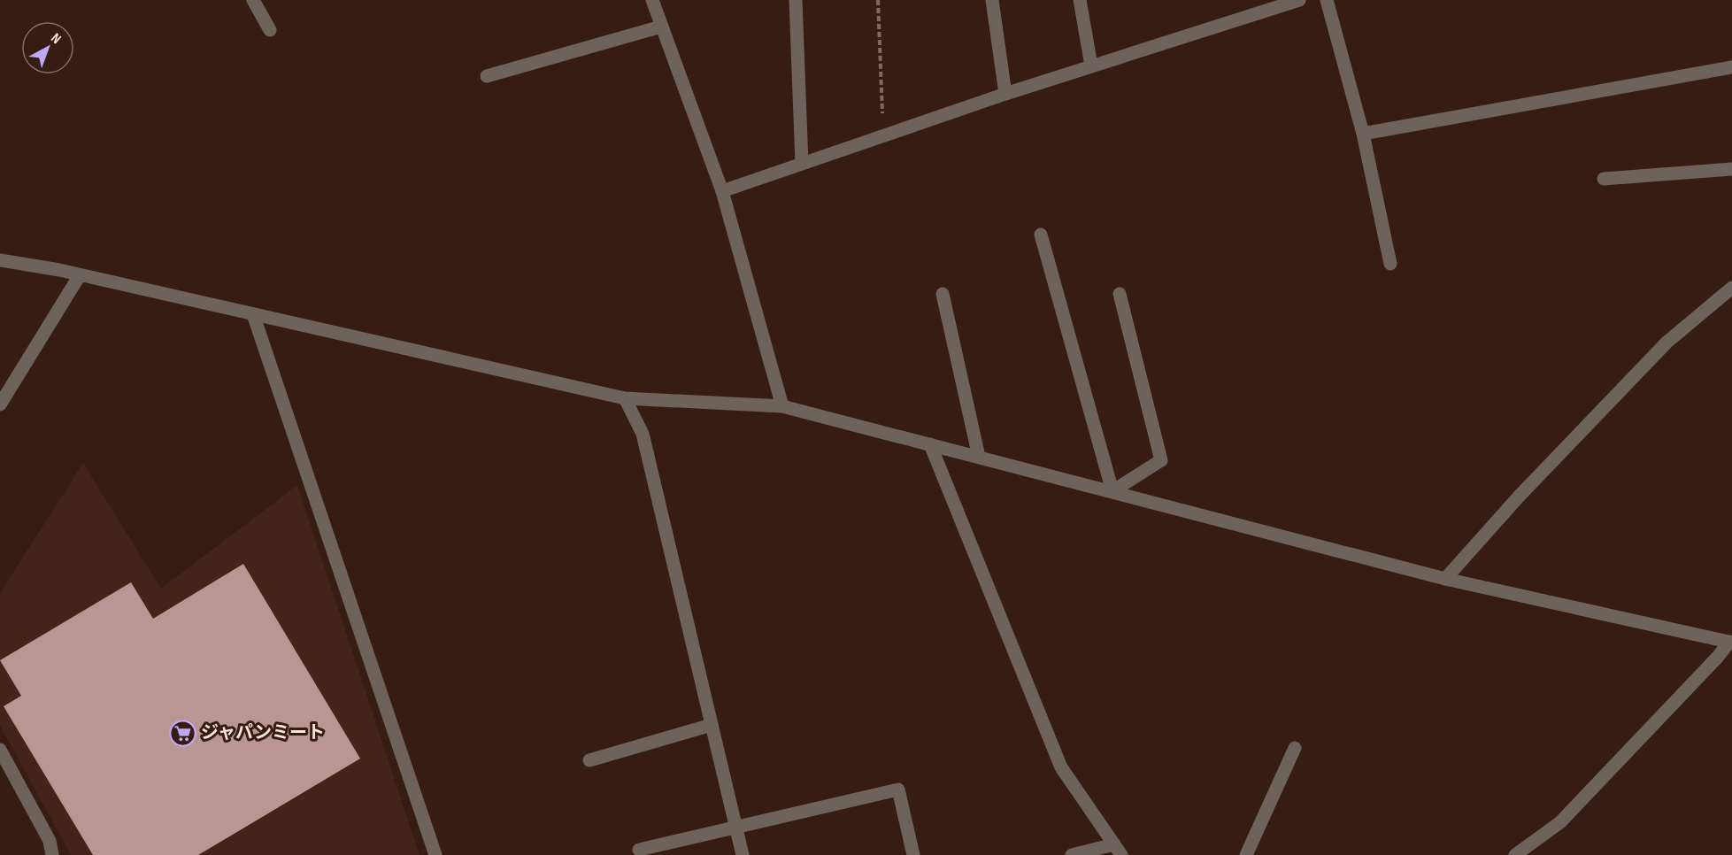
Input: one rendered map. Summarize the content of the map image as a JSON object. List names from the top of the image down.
{
  "places": {
    "supermarket": ["ジャパンミート"]
  },
  "north": "top right"
}
